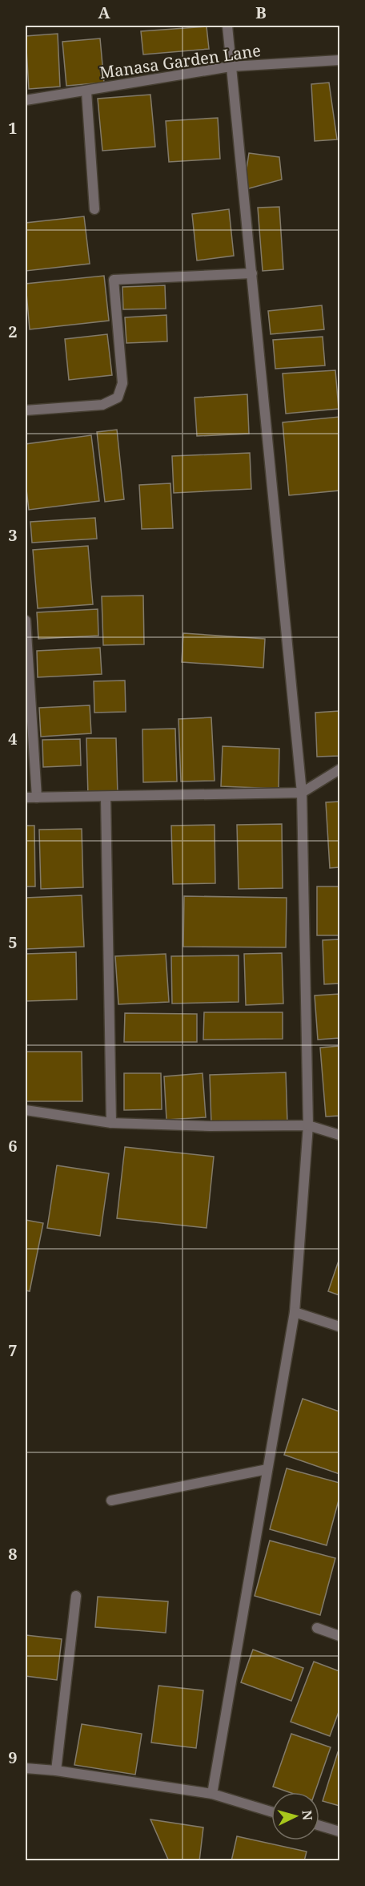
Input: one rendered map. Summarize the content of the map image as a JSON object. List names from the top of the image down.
{
  "streets": {
    "street": ["Manasa Garden Lane"]
  },
  "north": "right",
  "grid": {
    "columns": ["A", "B"],
    "rows": [
      "1",
      "2",
      "3",
      "4",
      "5",
      "6",
      "7",
      "8",
      "9"
    ]
  }
}
